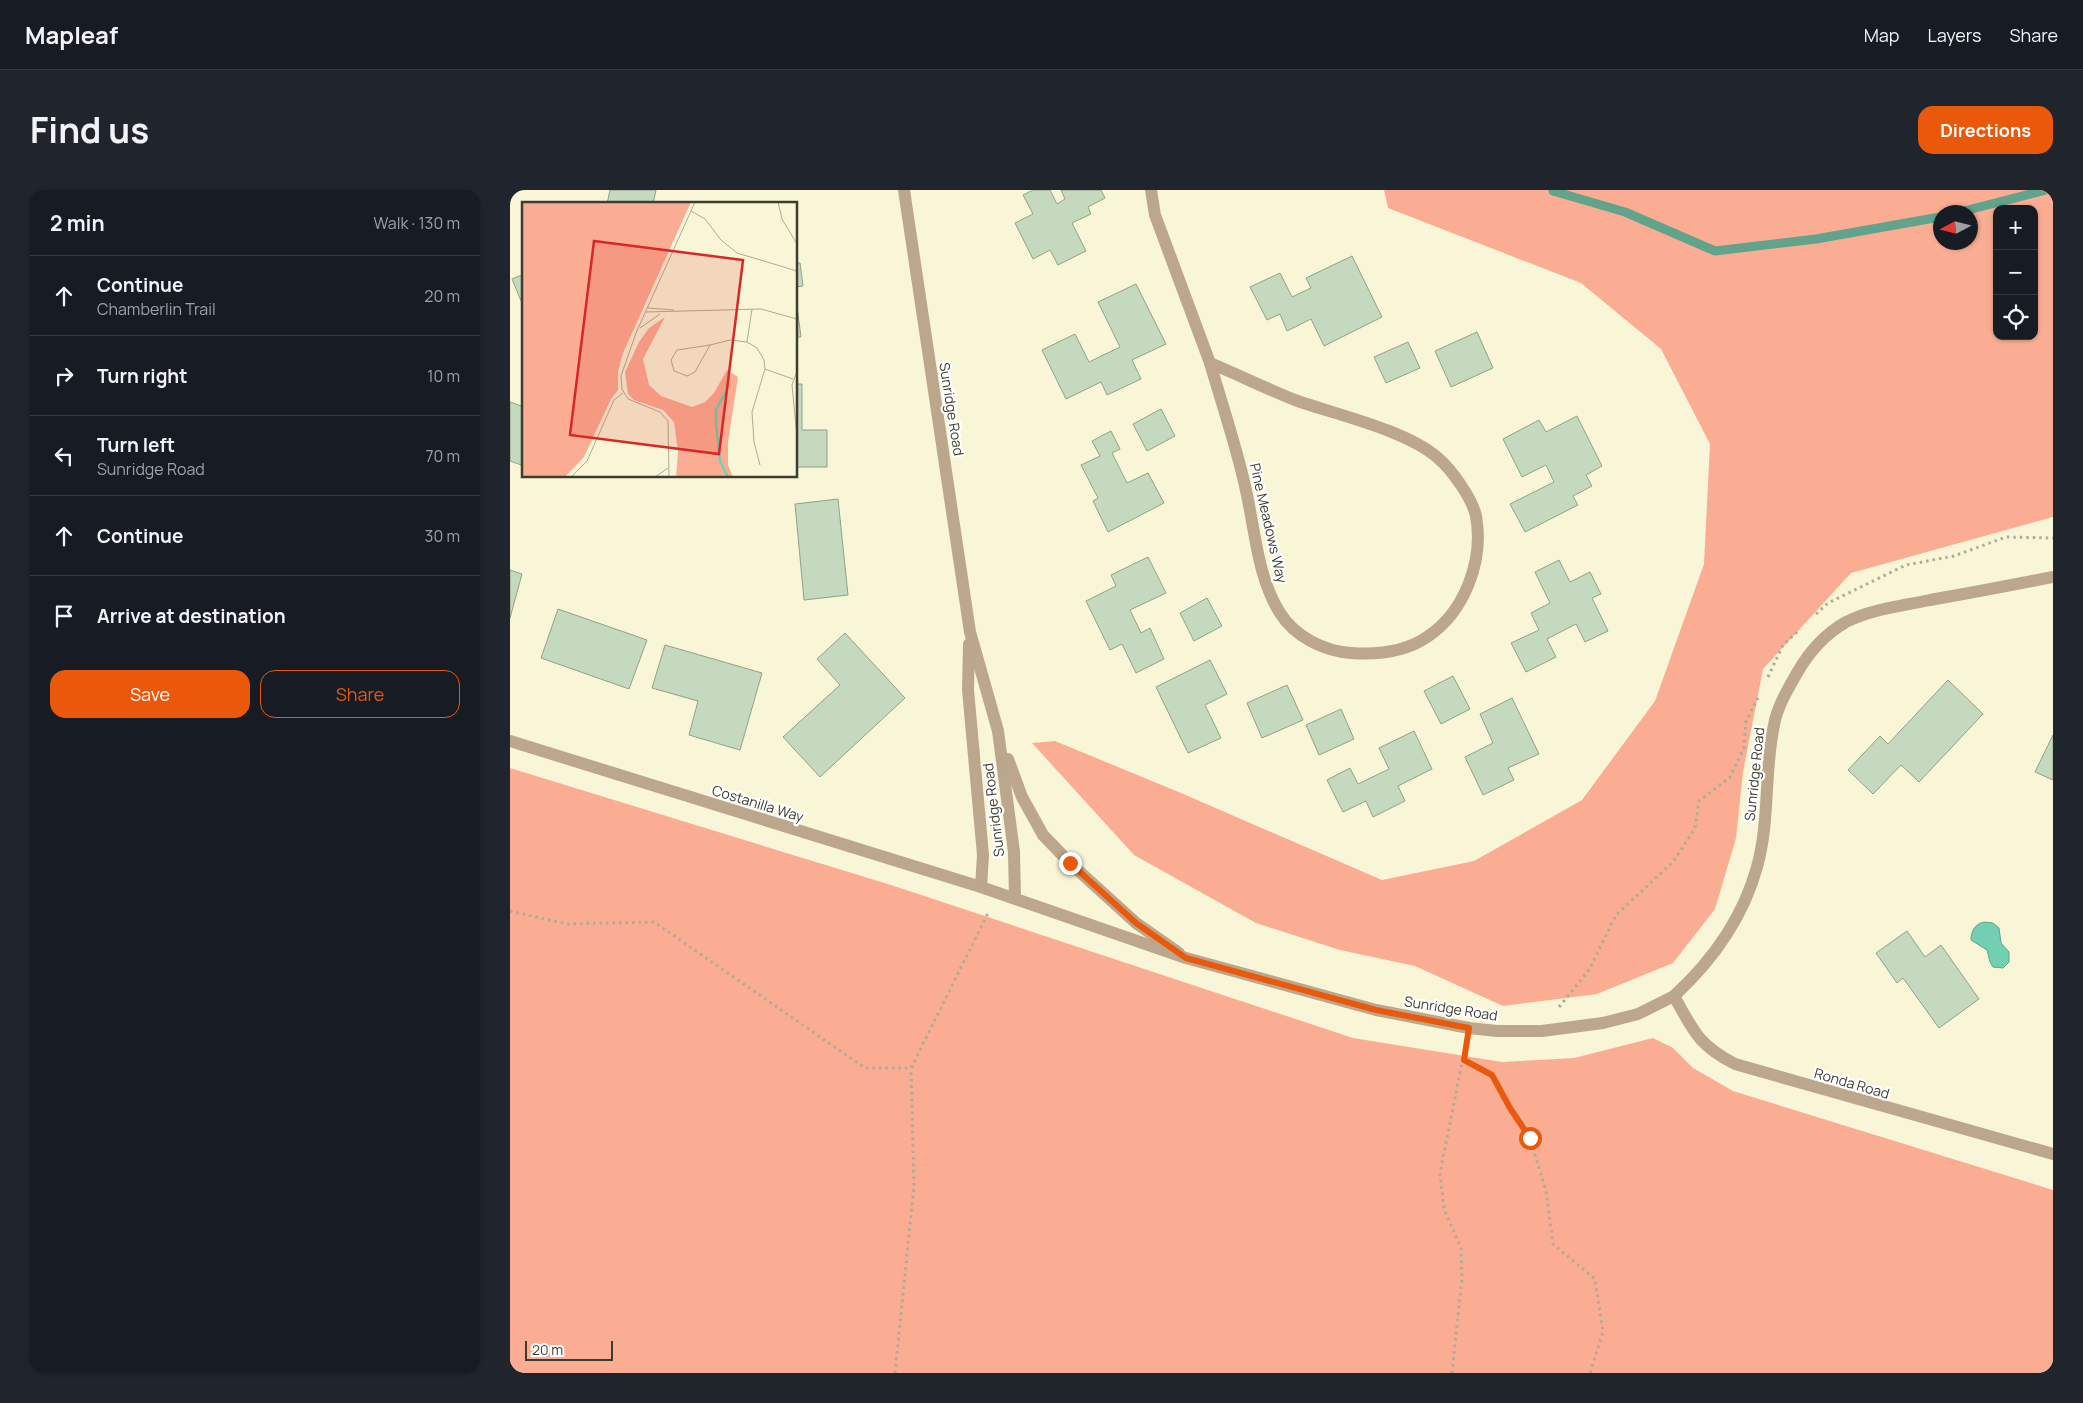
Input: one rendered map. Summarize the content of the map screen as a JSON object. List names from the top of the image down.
{
  "streets": {
    "street": [
      "Sunridge Road",
      "Pine Meadows Way",
      "Costanilla Way",
      "Ronda Road"
    ]
  },
  "crossings": [
    ["Sunridge Road", "Costanilla Way"],
    ["Sunridge Road", "Ronda Road"]
  ],
  "scale_bar": "20 m",
  "north": "left",
  "page": {
    "header": "Mapleaf",
    "nav": ["Map", "Layers", "Share"],
    "title": "Find us",
    "buttons": [
      "Directions",
      ["Save", "Share"]
    ],
    "heading": ["2 min", "Walk · 130 m"],
    "map_buttons": ["+", "−"],
    "list": [
      ["Continue", "Chamberlin Trail", "20 m"],
      ["Turn right", "10 m"],
      ["Turn left", "Sunridge Road", "70 m"],
      ["Continue", "30 m"],
      "Arrive at destination"
    ],
    "scale": "20 m"
  }
}
